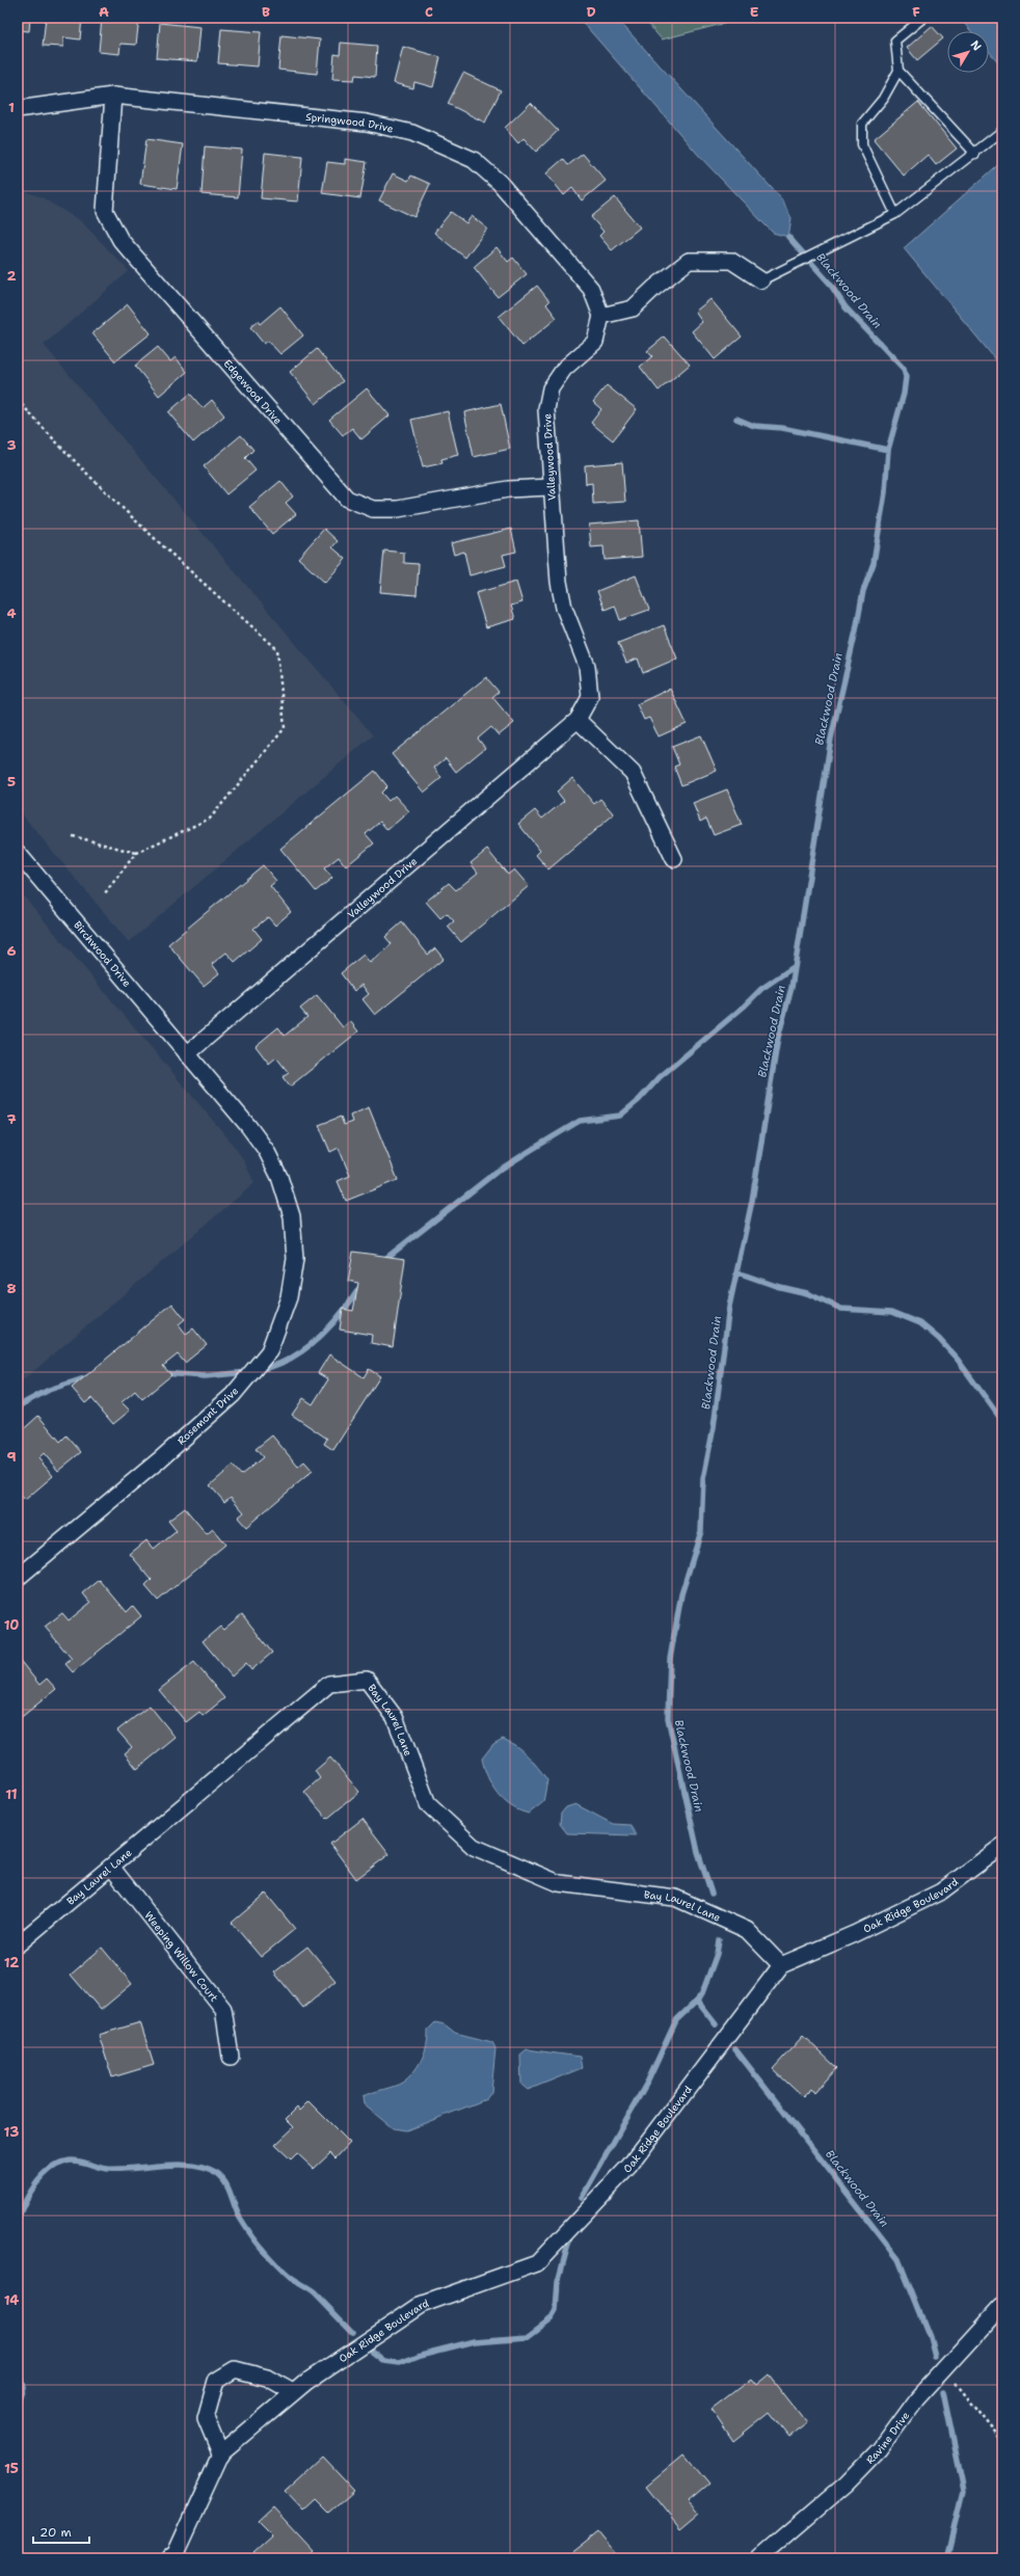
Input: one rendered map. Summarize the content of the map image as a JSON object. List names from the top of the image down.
{
  "streets": {
    "street": [
      "Springwood Drive",
      "Edgewood Drive",
      "Valleywood Drive",
      "Birchwood Drive",
      "Rosemont Drive",
      "Bay Laurel Lane",
      "Oak Ridge Boulevard",
      "Weeping Willow Court",
      "Ravine Drive"
    ]
  },
  "crossings": [
    ["Springwood Drive", "Edgewood Drive"],
    ["Springwood Drive", "Valleywood Drive"],
    ["Edgewood Drive", "Valleywood Drive"],
    ["Valleywood Drive", "Birchwood Drive"],
    ["Valleywood Drive", "Rosemont Drive"],
    ["Birchwood Drive", "Rosemont Drive"],
    ["Bay Laurel Lane", "Oak Ridge Boulevard"],
    ["Bay Laurel Lane", "Weeping Willow Court"]
  ],
  "water": ["Blackwood Drain"],
  "scale_bar": "20 m",
  "north": "top right",
  "grid": {
    "columns": [
      "A",
      "B",
      "C",
      "D",
      "E",
      "F"
    ],
    "rows": [
      "1",
      "2",
      "3",
      "4",
      "5",
      "6",
      "7",
      "8",
      "9",
      "10",
      "11",
      "12",
      "13",
      "14",
      "15"
    ]
  }
}
